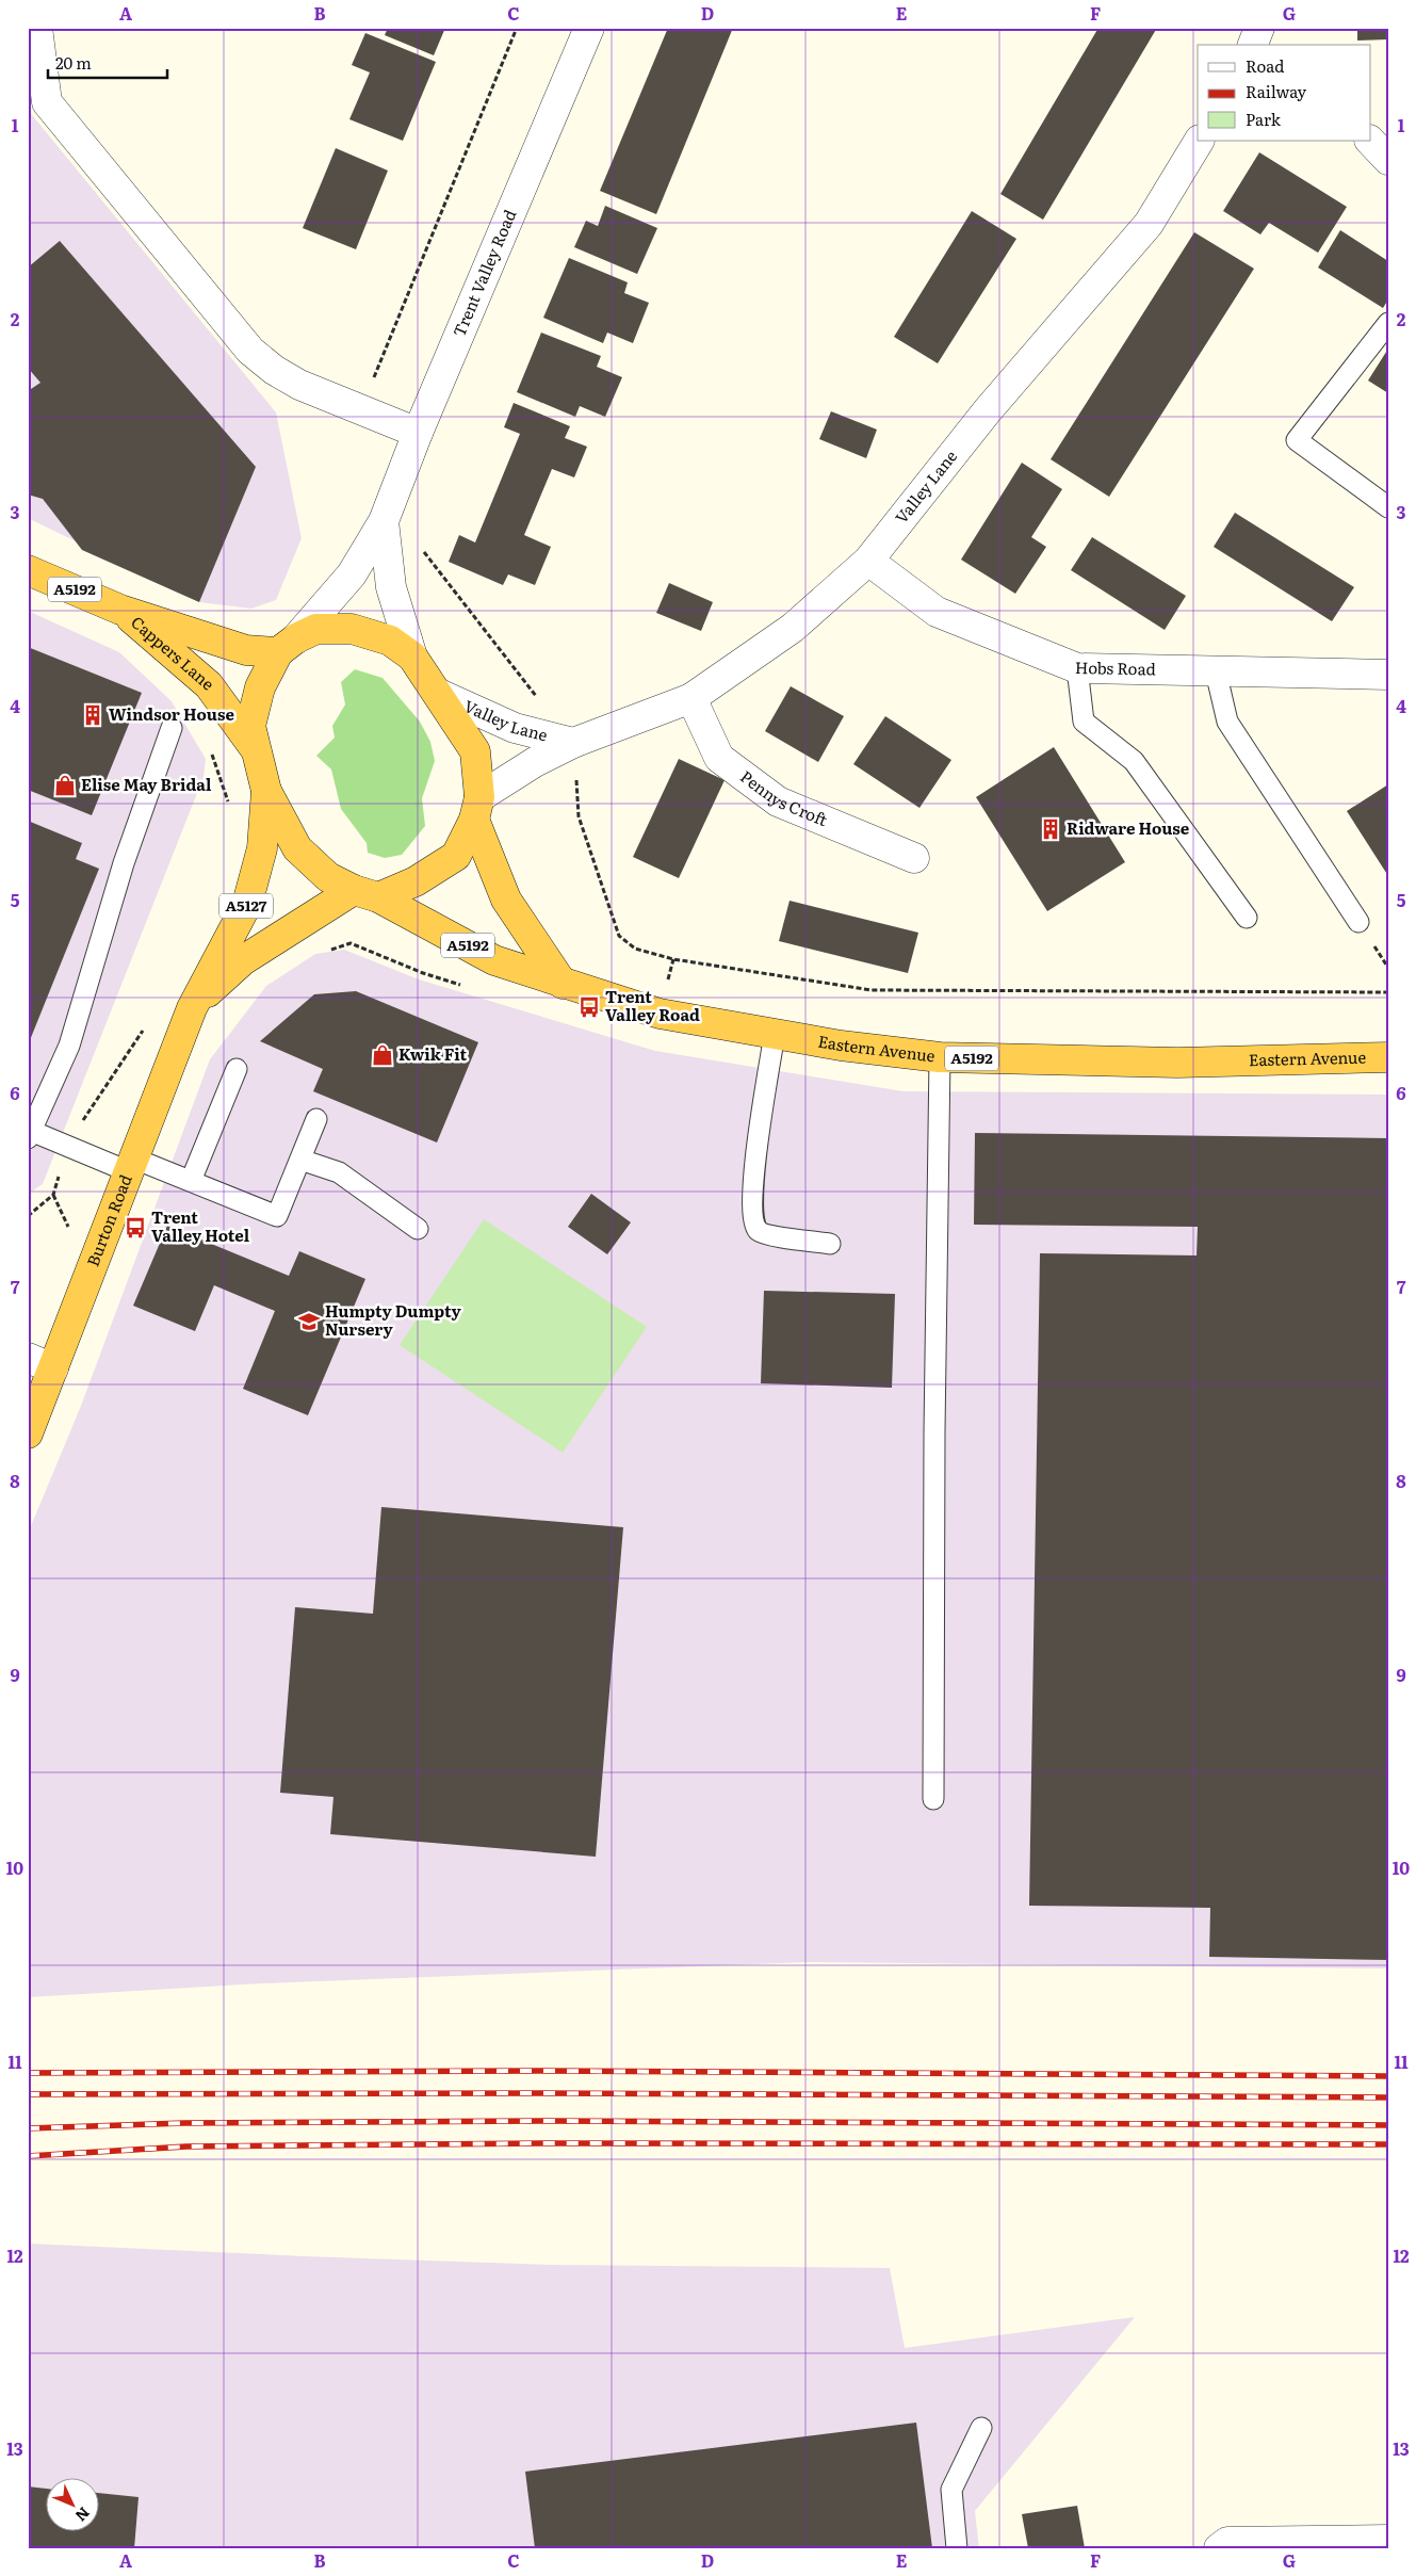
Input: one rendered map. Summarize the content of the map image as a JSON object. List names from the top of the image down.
{
  "streets": {
    "highway": [
      "A5192",
      "Cappers Lane",
      "A5127",
      "Eastern Avenue",
      "Burton Road"
    ],
    "street": [
      "Trent Valley Road",
      "Valley Lane",
      "Hobs Road",
      "Pennys Croft"
    ]
  },
  "crossings": [
    ["Trent Valley Road", "Cappers Lane"],
    ["Valley Lane", "Hobs Road"],
    ["Valley Lane", "Pennys Croft"],
    ["A5127", "Eastern Avenue"],
    ["A5127", "Burton Road"]
  ],
  "places": {
    "building": ["Windsor House", "Ridware House"],
    "shop": ["Elise May Bridal", "Kwik Fit"],
    "bus stop": ["Trent Valley Road", "Trent Valley Hotel"],
    "school or university": ["Humpty Dumpty Nursery"]
  },
  "legend": ["Road", "Railway", "Park"],
  "scale_bar": "20 m",
  "north": "bottom right",
  "grid": {
    "columns": [
      "A",
      "B",
      "C",
      "D",
      "E",
      "F",
      "G"
    ],
    "rows": [
      "1",
      "2",
      "3",
      "4",
      "5",
      "6",
      "7",
      "8",
      "9",
      "10",
      "11",
      "12",
      "13"
    ]
  }
}
